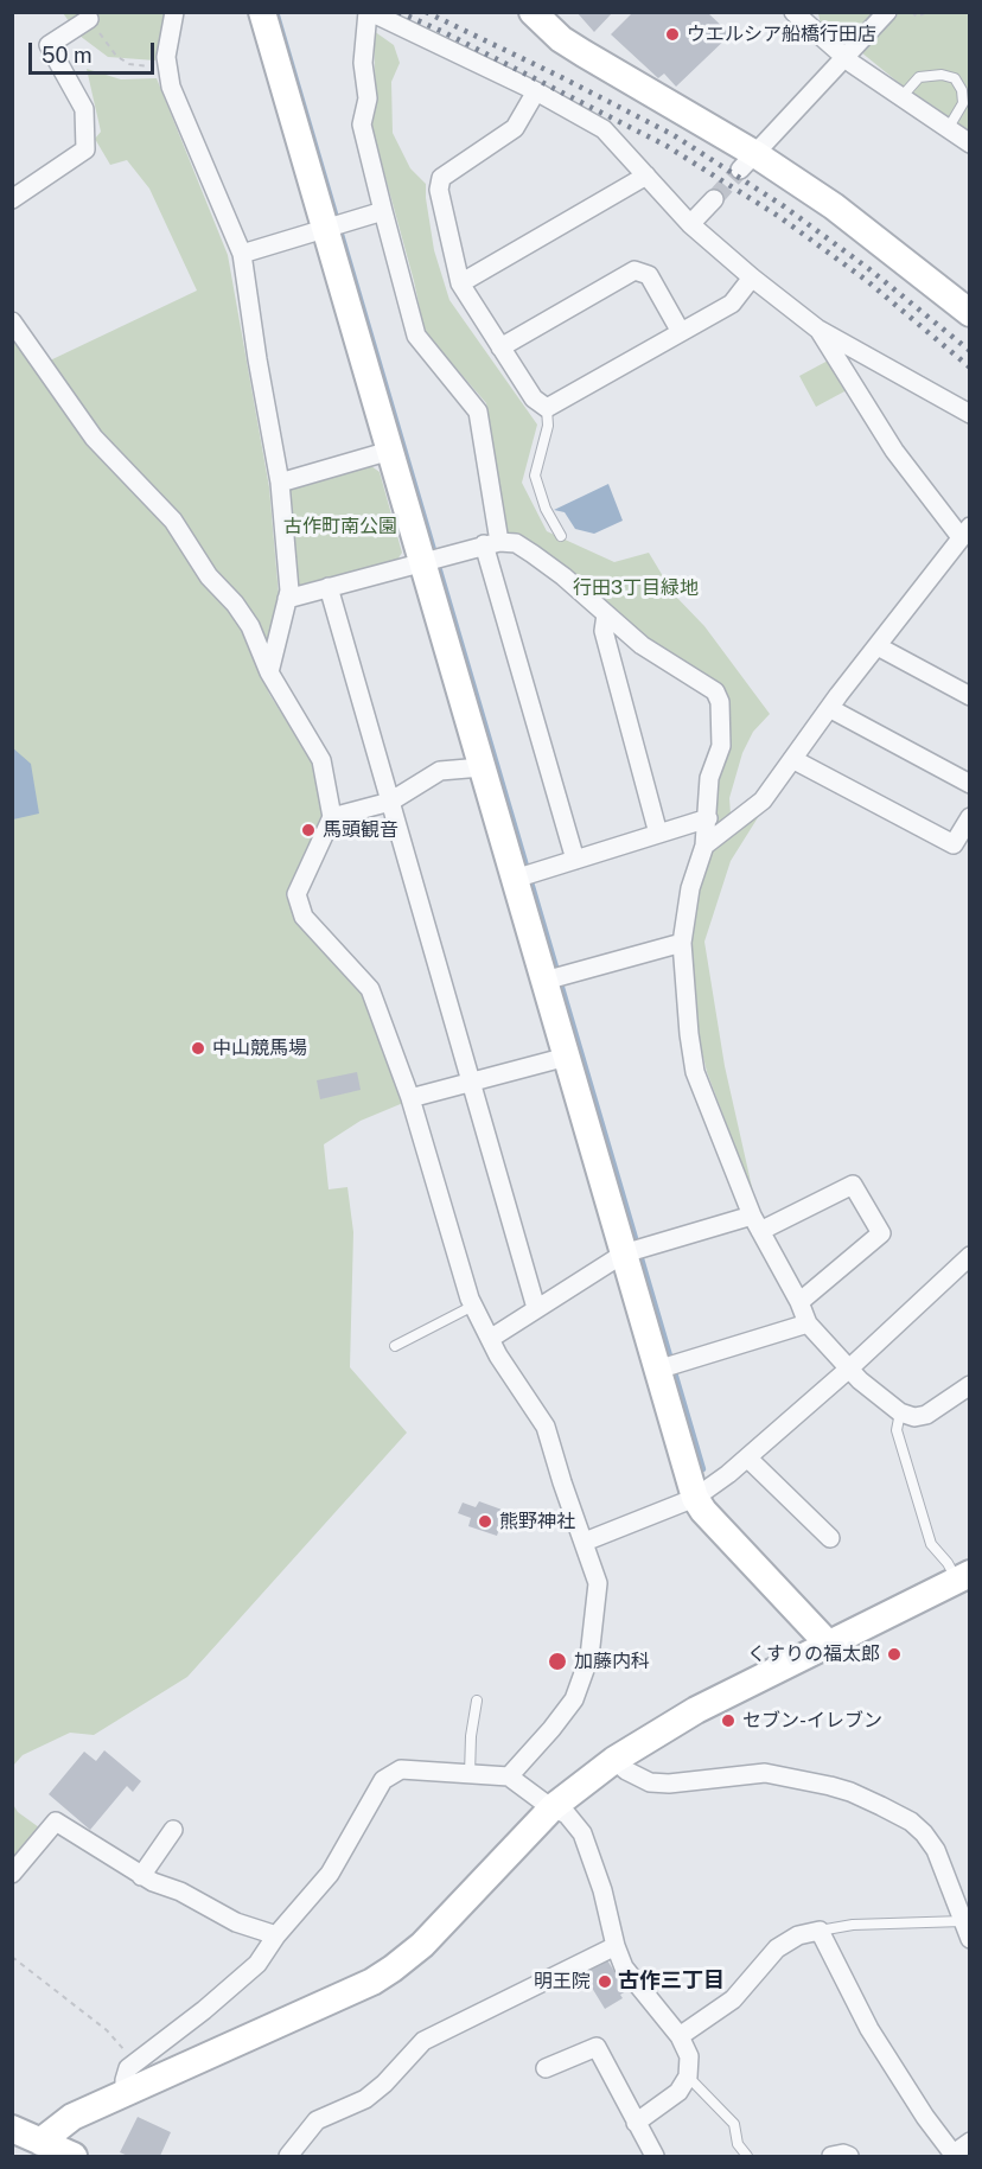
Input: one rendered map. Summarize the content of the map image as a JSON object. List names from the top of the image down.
{
  "districts": ["古作三丁目"],
  "parks": ["古作町南公園", "行田3丁目緑地"],
  "places": [
    "ウエルシア船橋行田店",
    "馬頭観音",
    "中山競馬場",
    "熊野神社",
    "くすりの福太郎",
    "加藤内科",
    "セブン-イレブン",
    "明王院"
  ],
  "scale_bar": "50 m"
}
